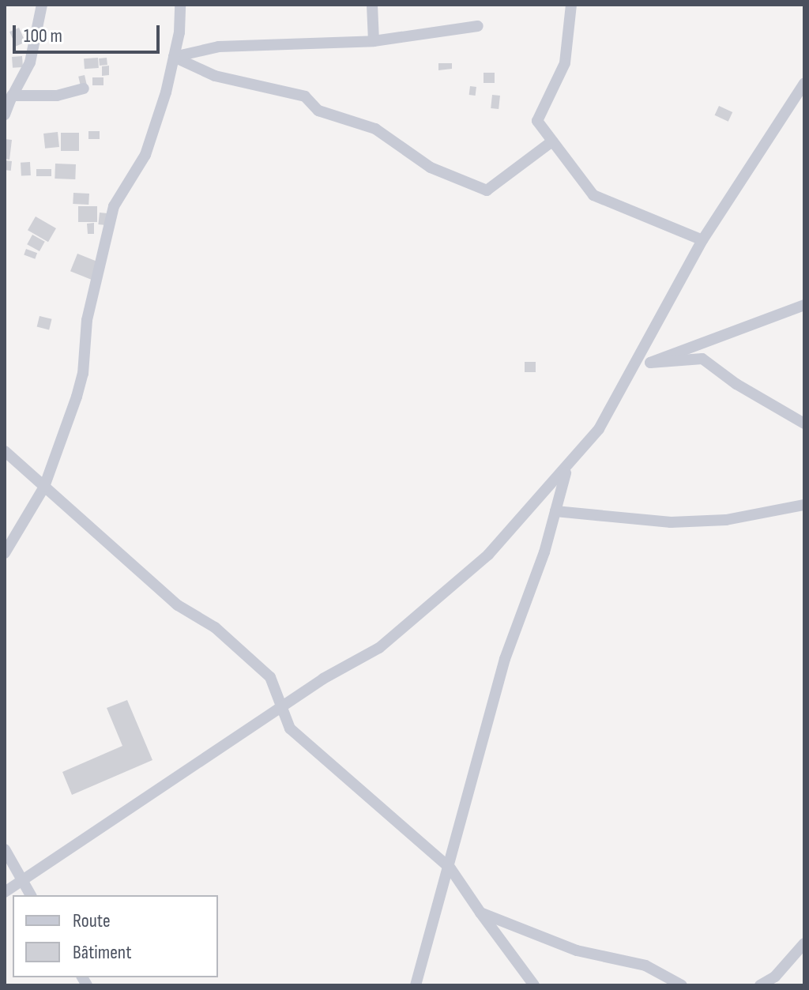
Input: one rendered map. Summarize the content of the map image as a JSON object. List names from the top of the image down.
{
  "legend": ["Route", "Bâtiment"],
  "scale_bar": "100 m"
}
